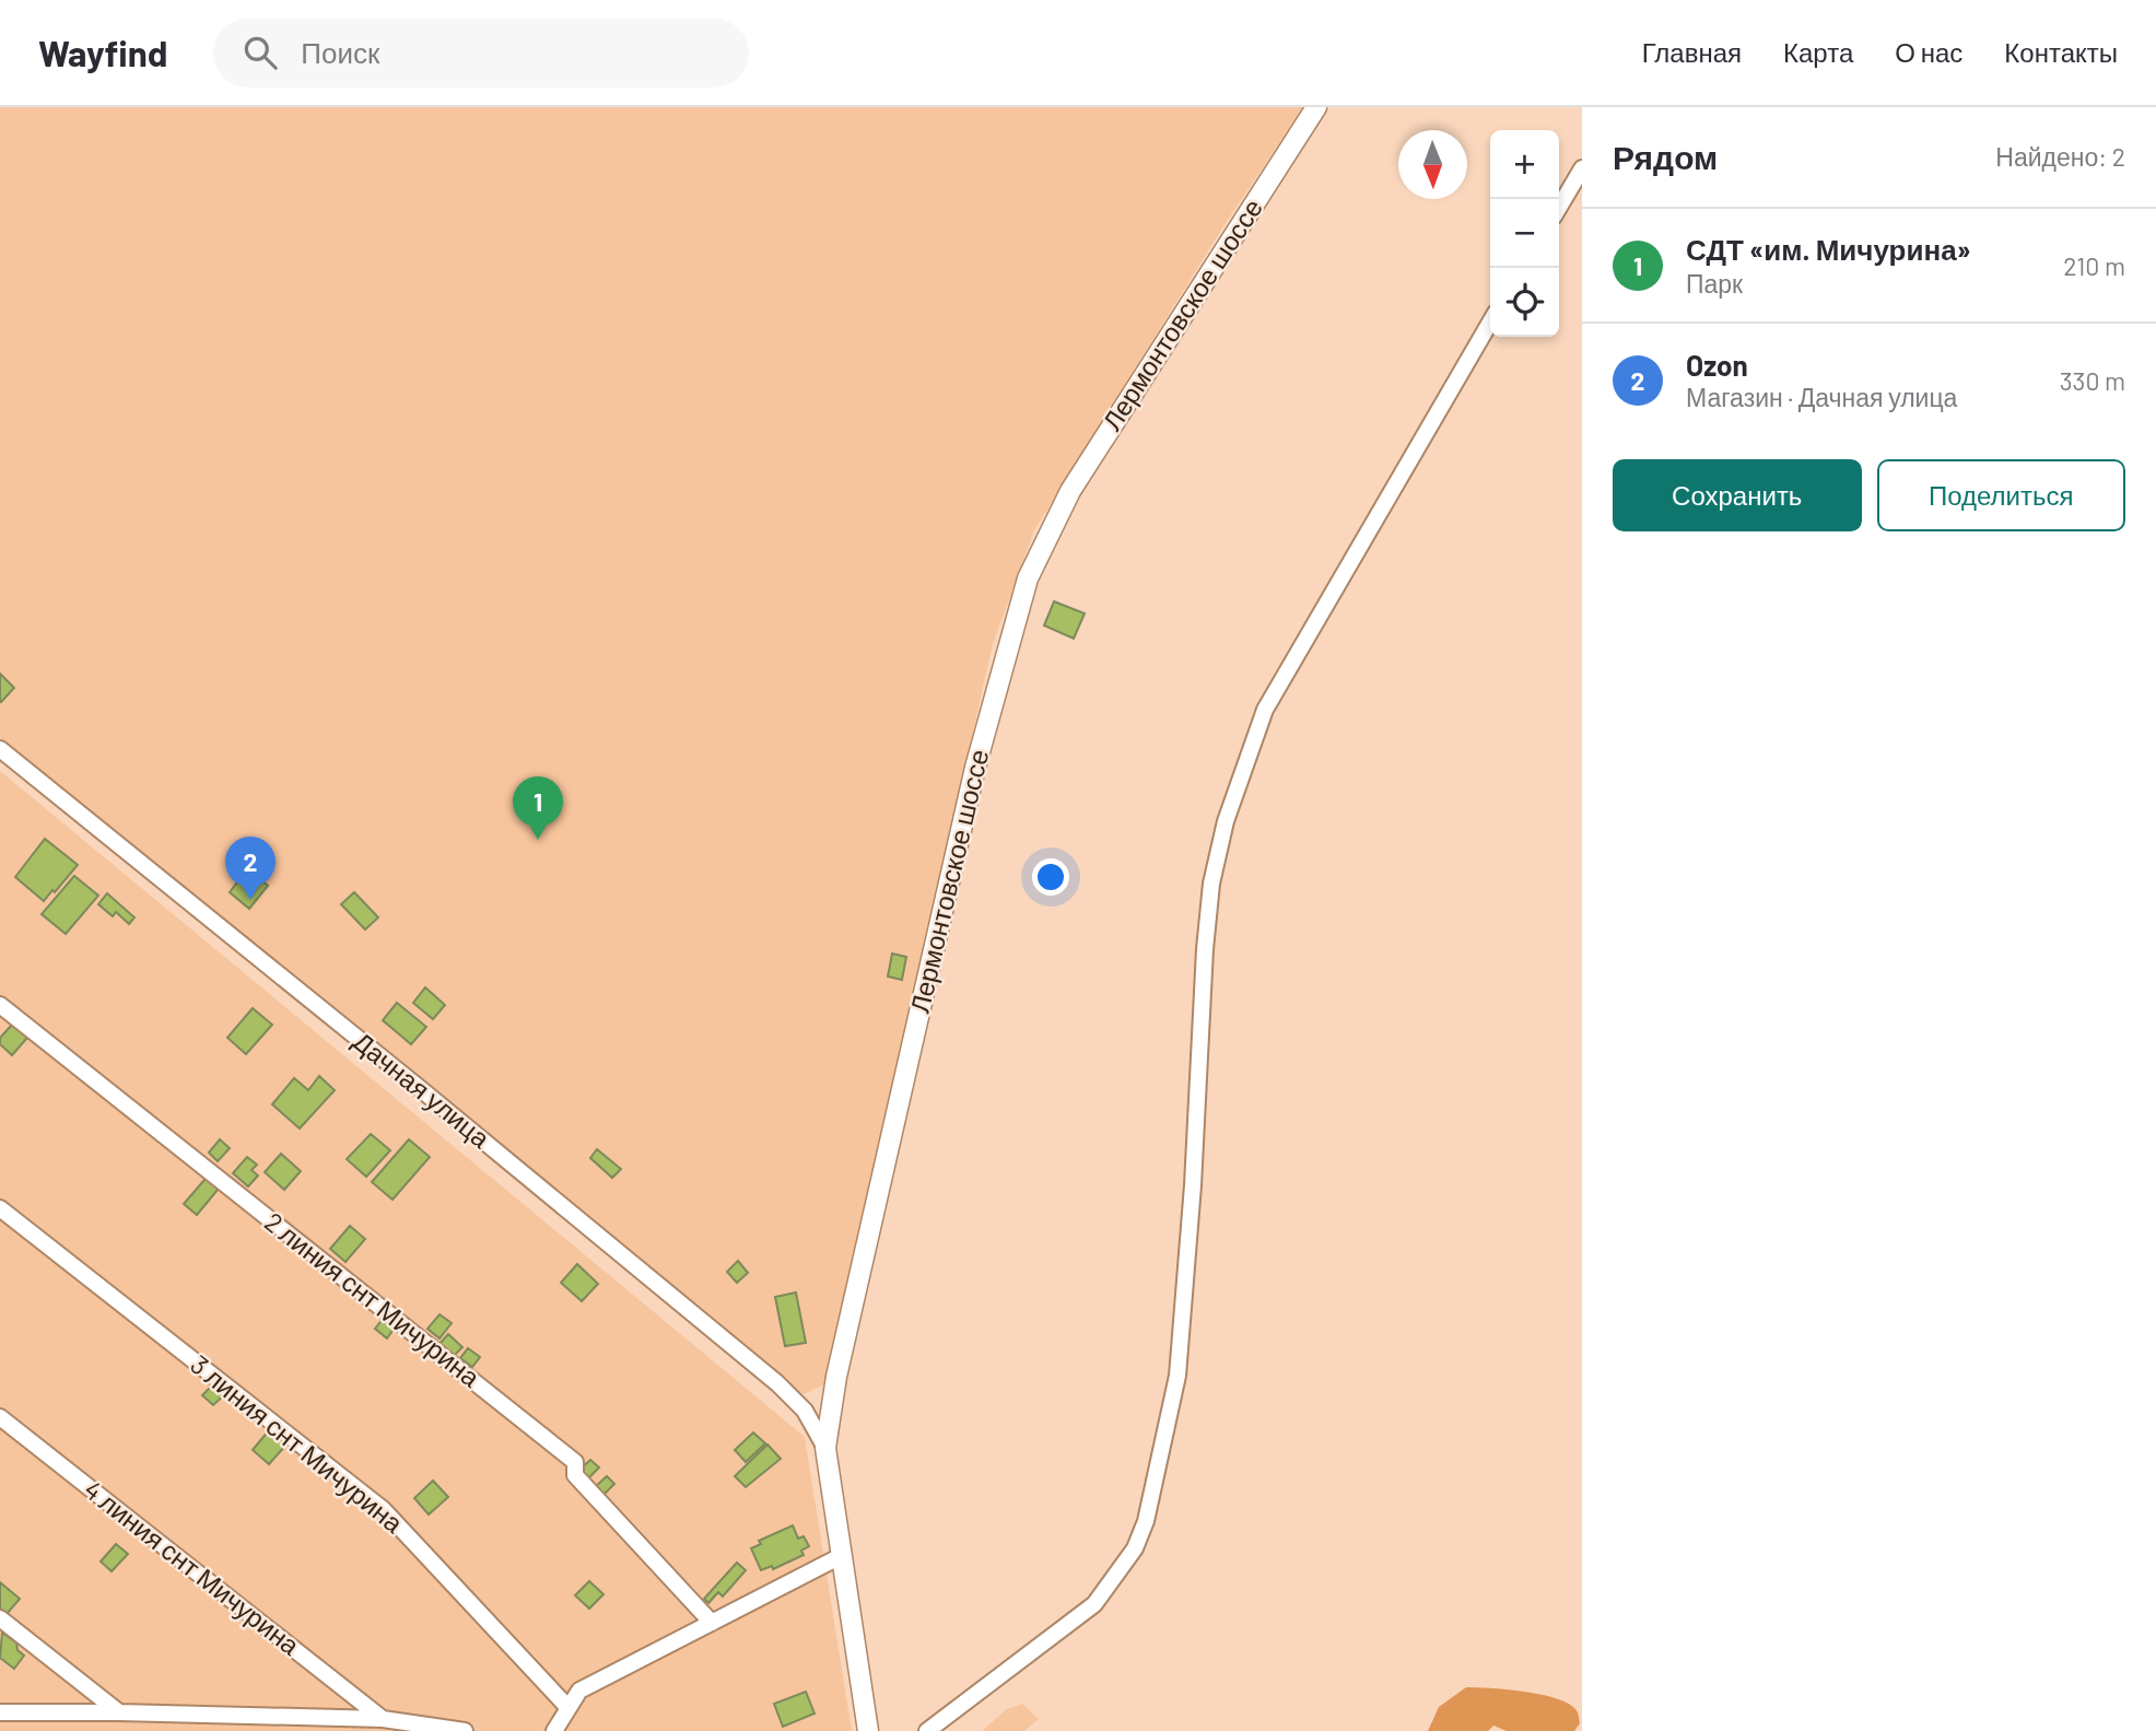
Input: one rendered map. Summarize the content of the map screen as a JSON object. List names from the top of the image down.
{
  "streets": {
    "street": [
      "Лермонтовское шоссе",
      "Дачная улица",
      "2 линия снт Мичурина",
      "3 линия снт Мичурина",
      "4 линия снт Мичурина"
    ]
  },
  "crossings": [
    ["Лермонтовское шоссе", "Дачная улица"]
  ],
  "north": "bottom",
  "page": {
    "header": "Wayfind",
    "search": "Поиск",
    "nav": [
      "Главная",
      "Карта",
      "О нас",
      "Контакты"
    ],
    "heading": ["Рядом", "Найдено: 2"],
    "map_buttons": ["+", "−"],
    "list": [
      {
        "mark": "1",
        "name": "СДТ «им. Мичурина»",
        "note": "Парк",
        "value": "210 m"
      },
      {
        "mark": "2",
        "name": "Ozon",
        "note": "Магазин · Дачная улица",
        "value": "330 m"
      }
    ],
    "buttons": ["Сохранить", "Поделиться"],
    "pins": ["1", "2"]
  }
}
